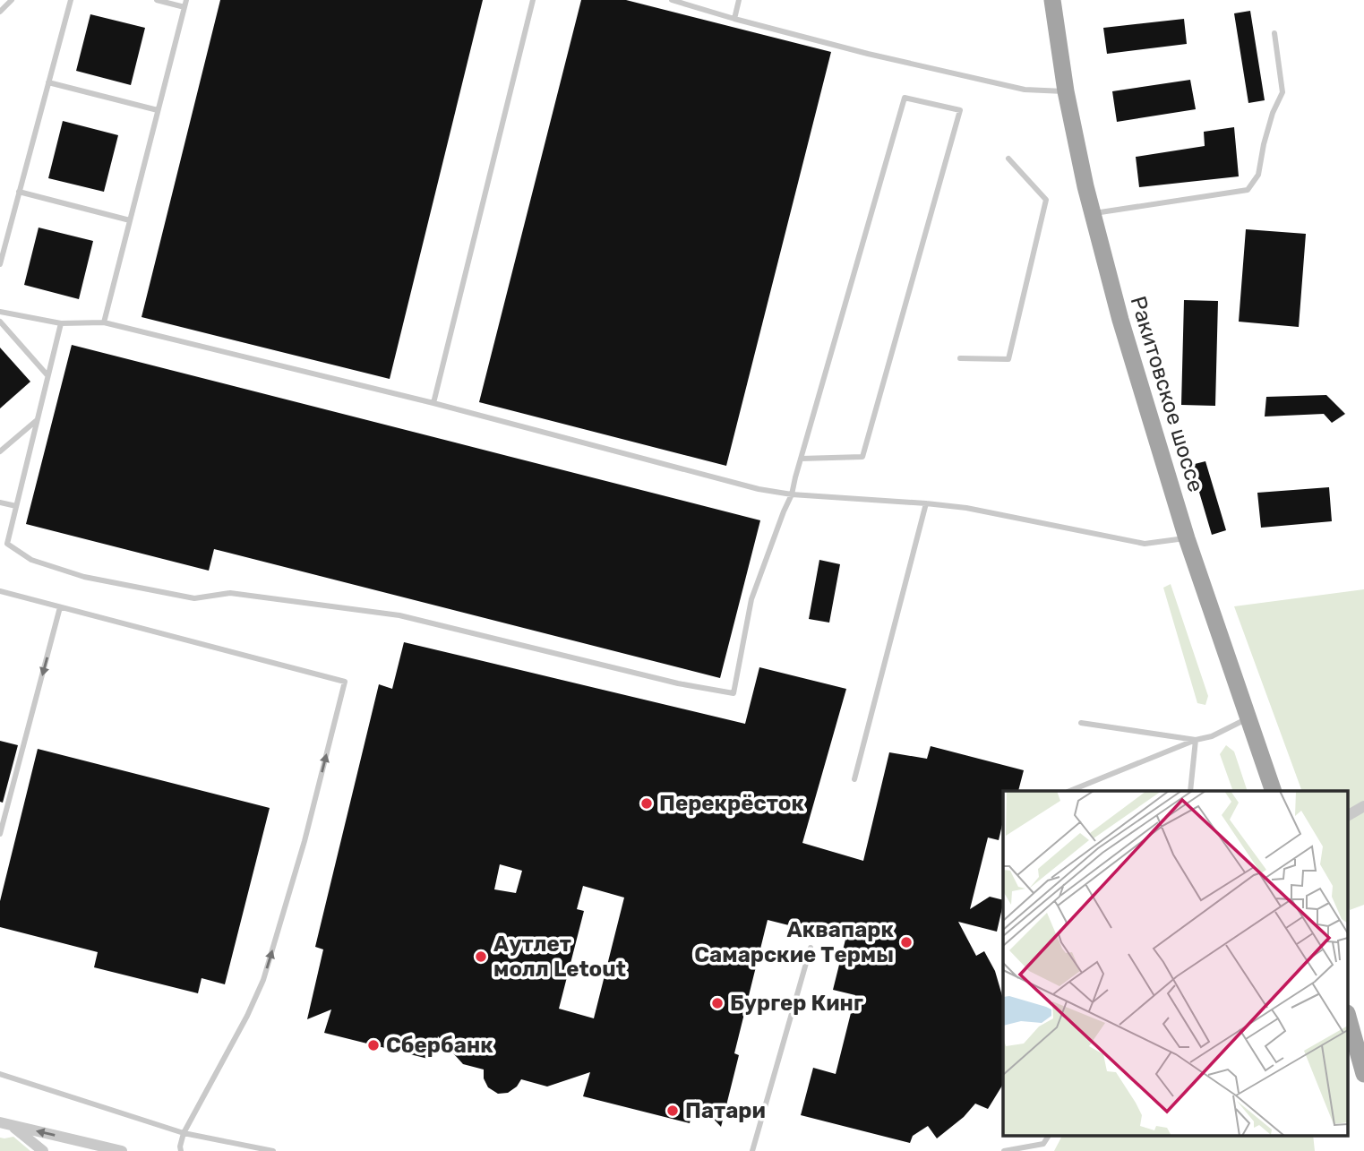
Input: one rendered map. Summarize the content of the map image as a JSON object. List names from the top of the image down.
{
  "streets": {
    "main road": ["Ракитовское шоссе"]
  },
  "places": [
    "Перекрёсток",
    "Аквапарк Самарские Термы",
    "Аутлет молл Letout",
    "Бургер Кинг",
    "Сбербанк",
    "Патари"
  ]
}
